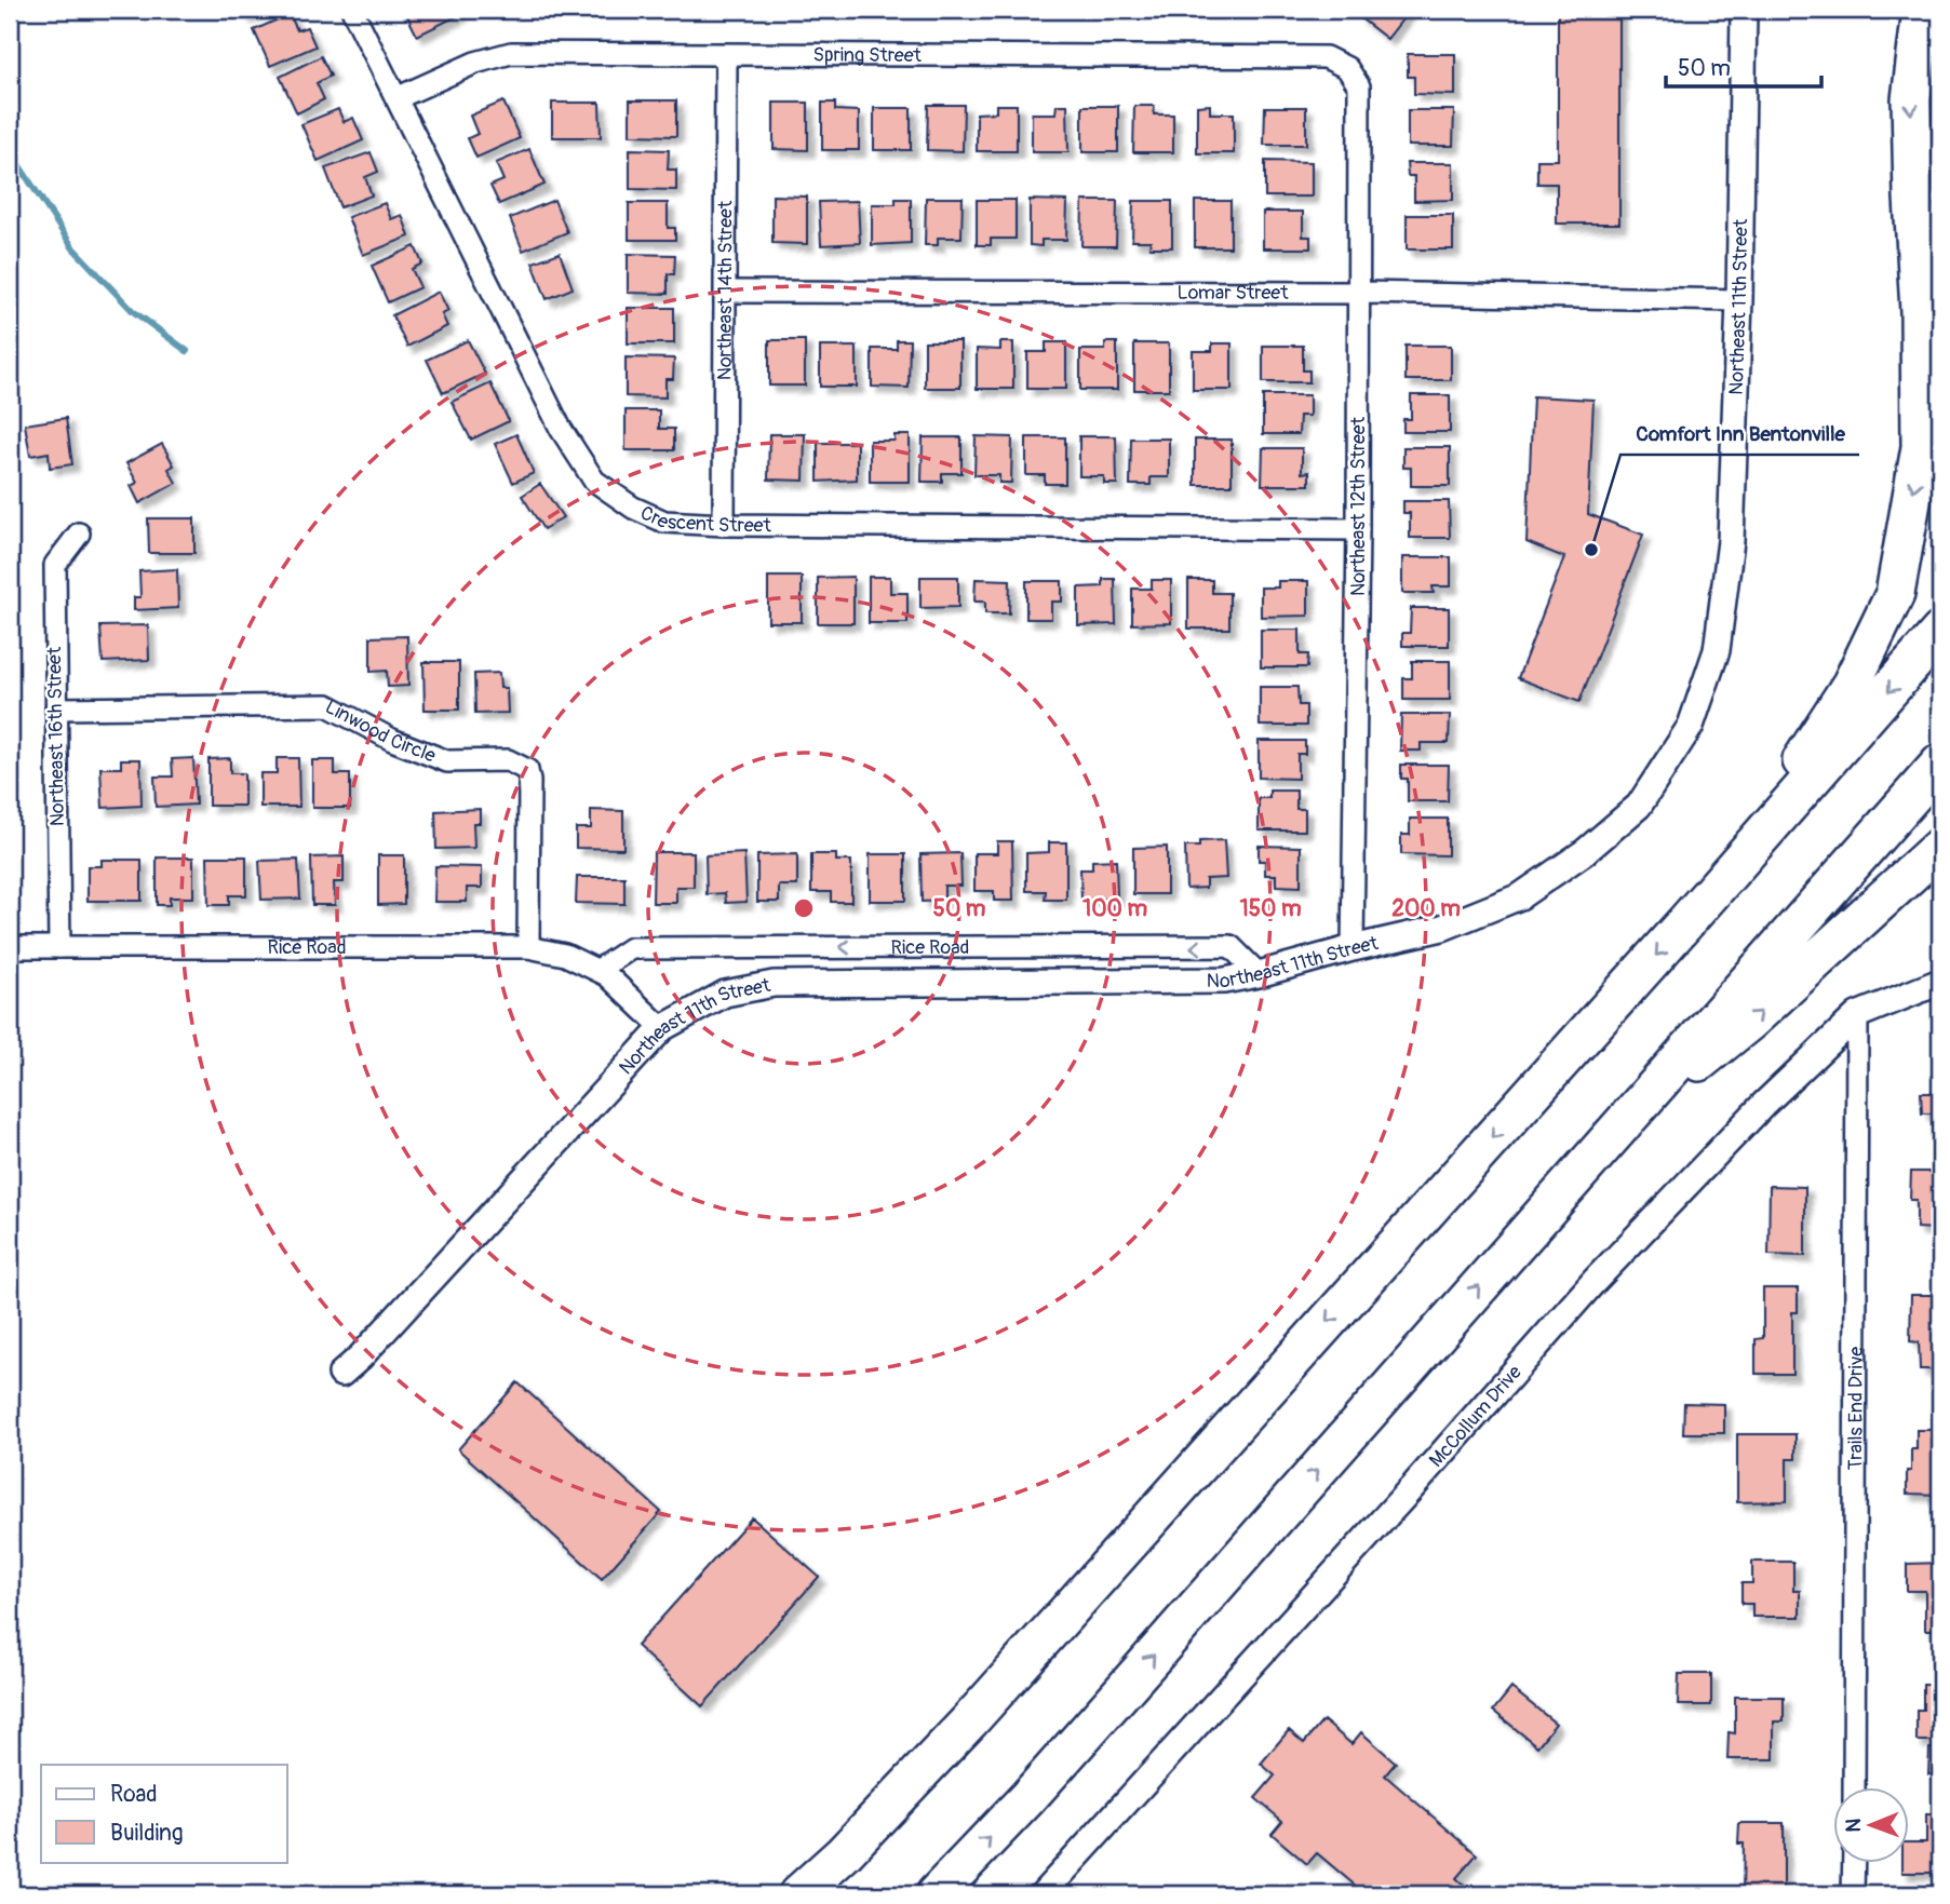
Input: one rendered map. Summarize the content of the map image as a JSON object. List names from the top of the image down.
{
  "streets": {
    "street": [
      "Spring Street",
      "Northeast 14th Street",
      "Lomar Street",
      "Northeast 11th Street",
      "Northeast 12th Street",
      "Crescent Street",
      "Linwood Circle",
      "Northeast 16th Street",
      "Rice Road",
      "Trails End Drive",
      "McCollum Drive"
    ]
  },
  "crossings": [
    ["Spring Street", "Northeast 14th Street"],
    ["Spring Street", "Northeast 12th Street"],
    ["Spring Street", "Crescent Street"],
    ["Northeast 14th Street", "Lomar Street"],
    ["Northeast 14th Street", "Crescent Street"],
    ["Lomar Street", "Northeast 11th Street"],
    ["Lomar Street", "Northeast 12th Street"],
    ["Northeast 11th Street", "Northeast 12th Street"],
    ["Northeast 11th Street", "Rice Road"],
    ["Northeast 12th Street", "Crescent Street"],
    ["Linwood Circle", "Northeast 16th Street"],
    ["Linwood Circle", "Rice Road"],
    ["Northeast 16th Street", "Rice Road"],
    ["Trails End Drive", "McCollum Drive"]
  ],
  "one_way": ["Rice Road"],
  "places": ["Comfort Inn Bentonville"],
  "legend": ["Road", "Building"],
  "scale_bar": "50 m",
  "north": "left",
  "rings": [
    "50 m",
    "100 m",
    "150 m",
    "200 m"
  ]
}
